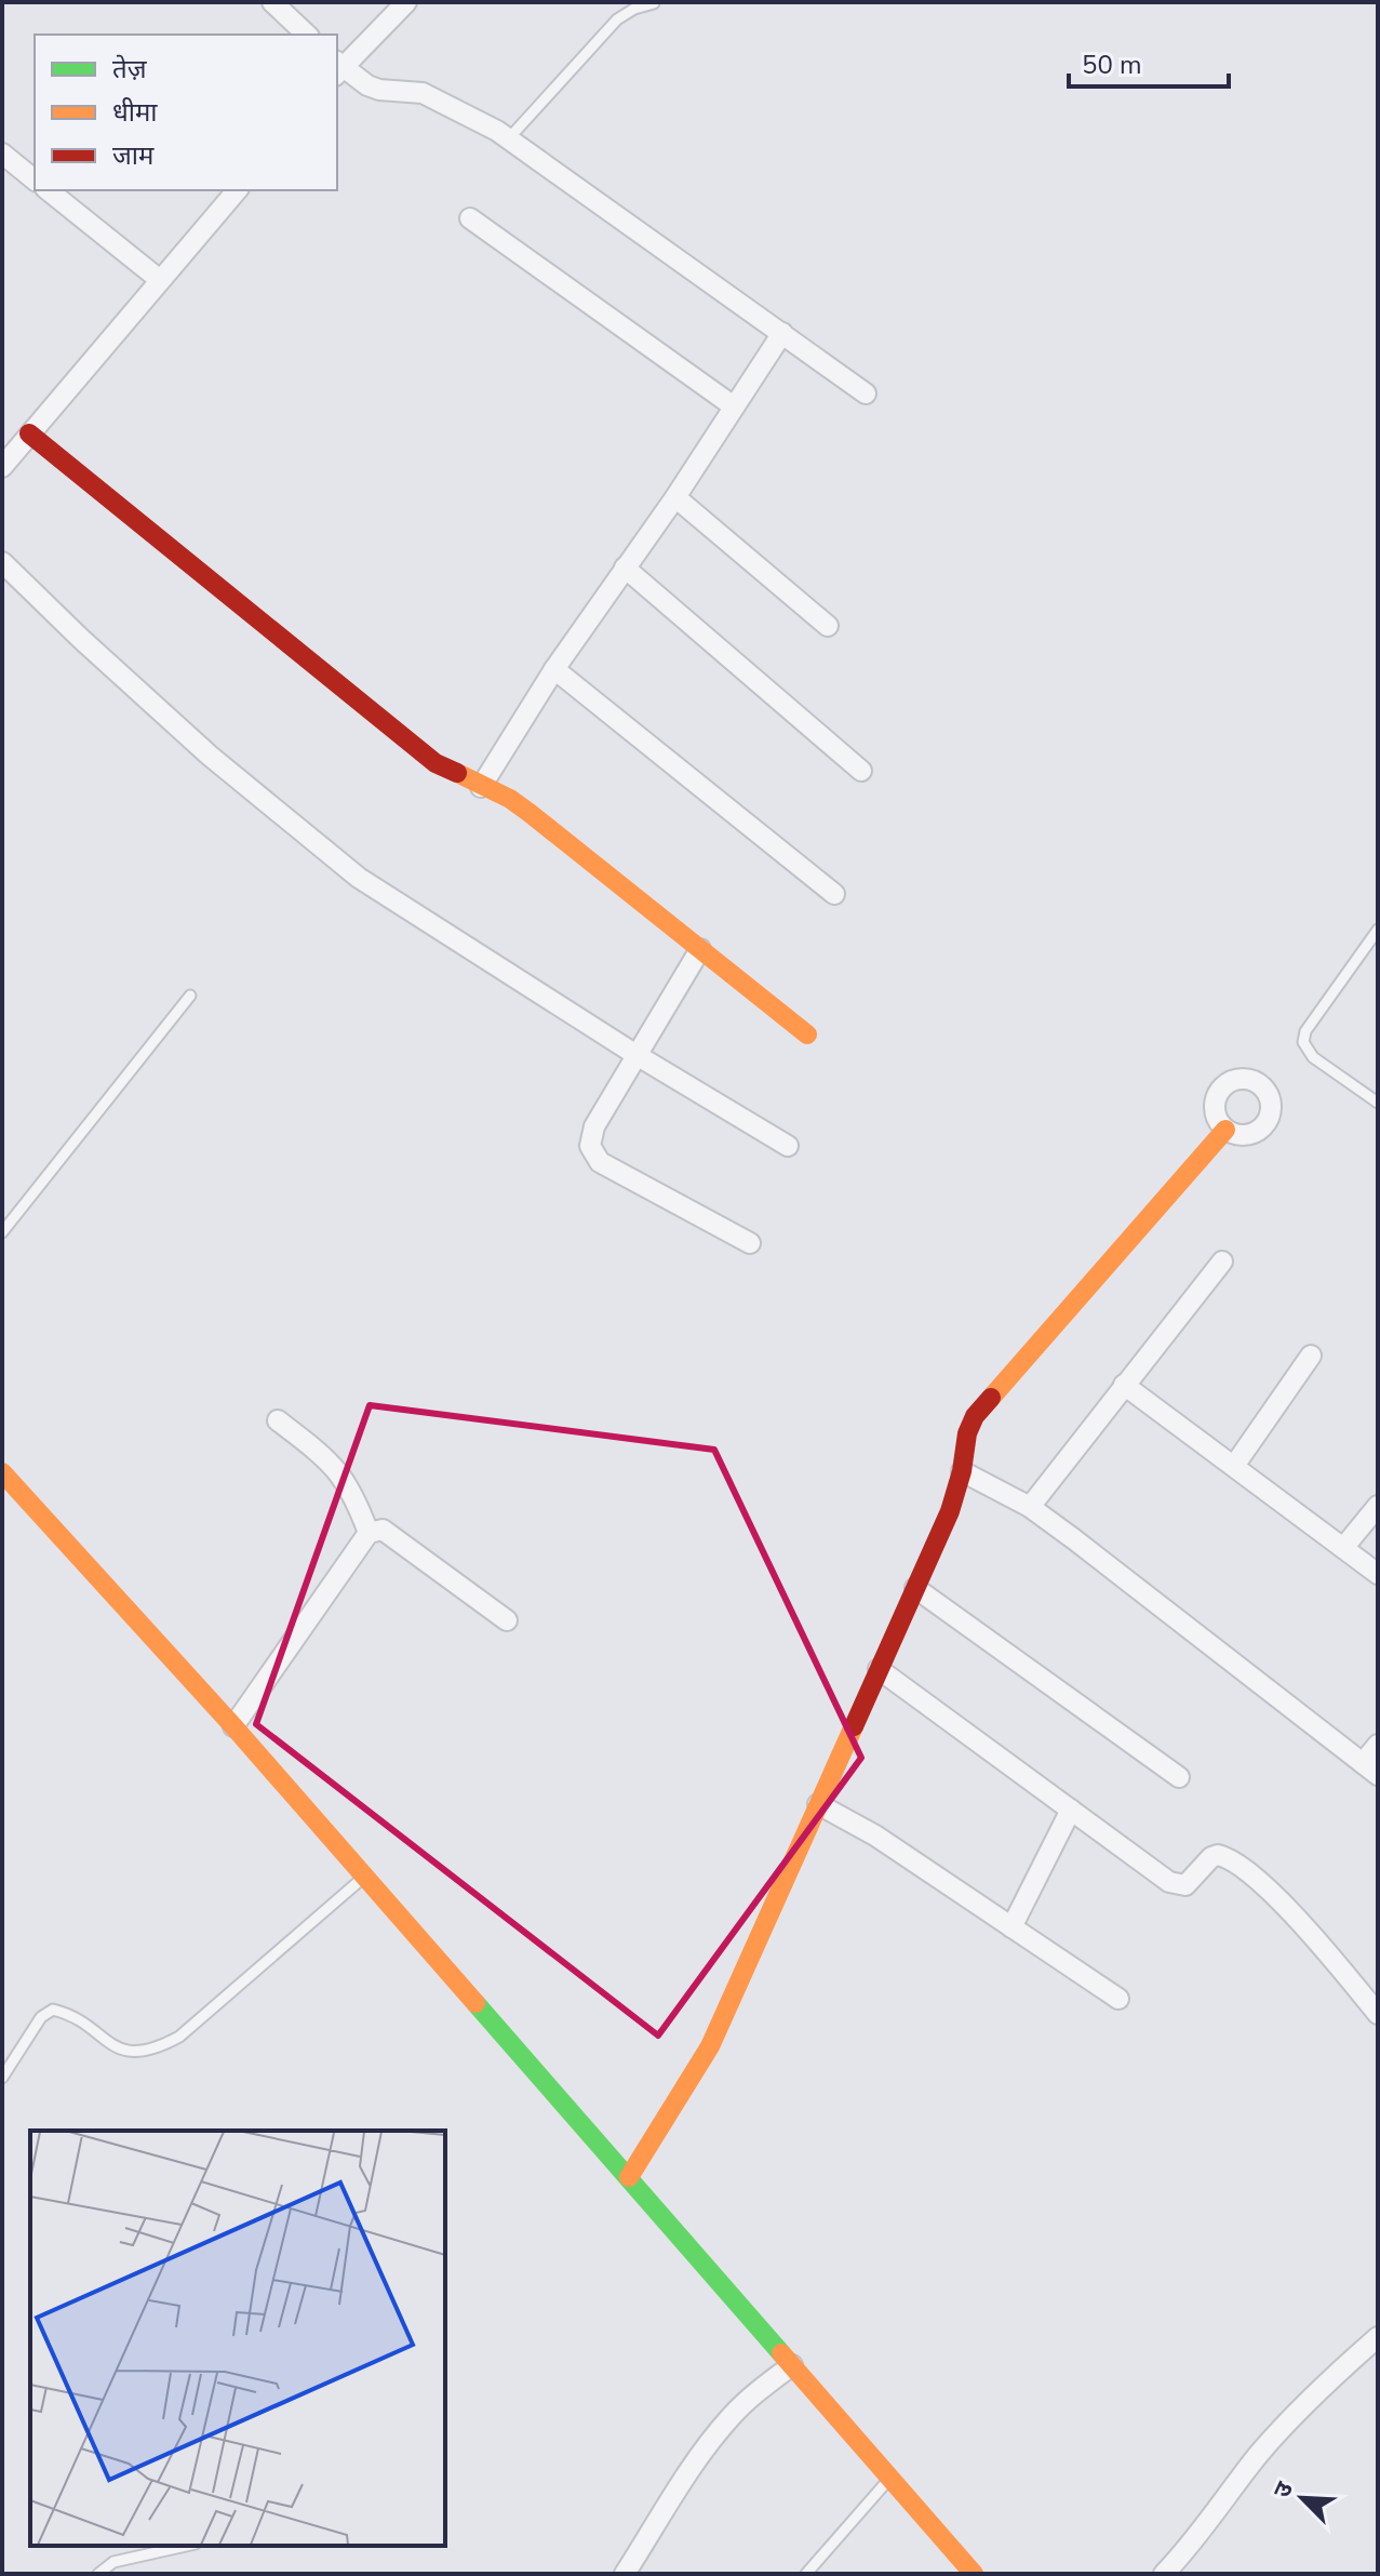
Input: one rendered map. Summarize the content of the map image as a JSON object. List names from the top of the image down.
{
  "legend": ["तेज़", "धीमा", "जाम"],
  "scale_bar": "50 m",
  "north": "top left"
}
